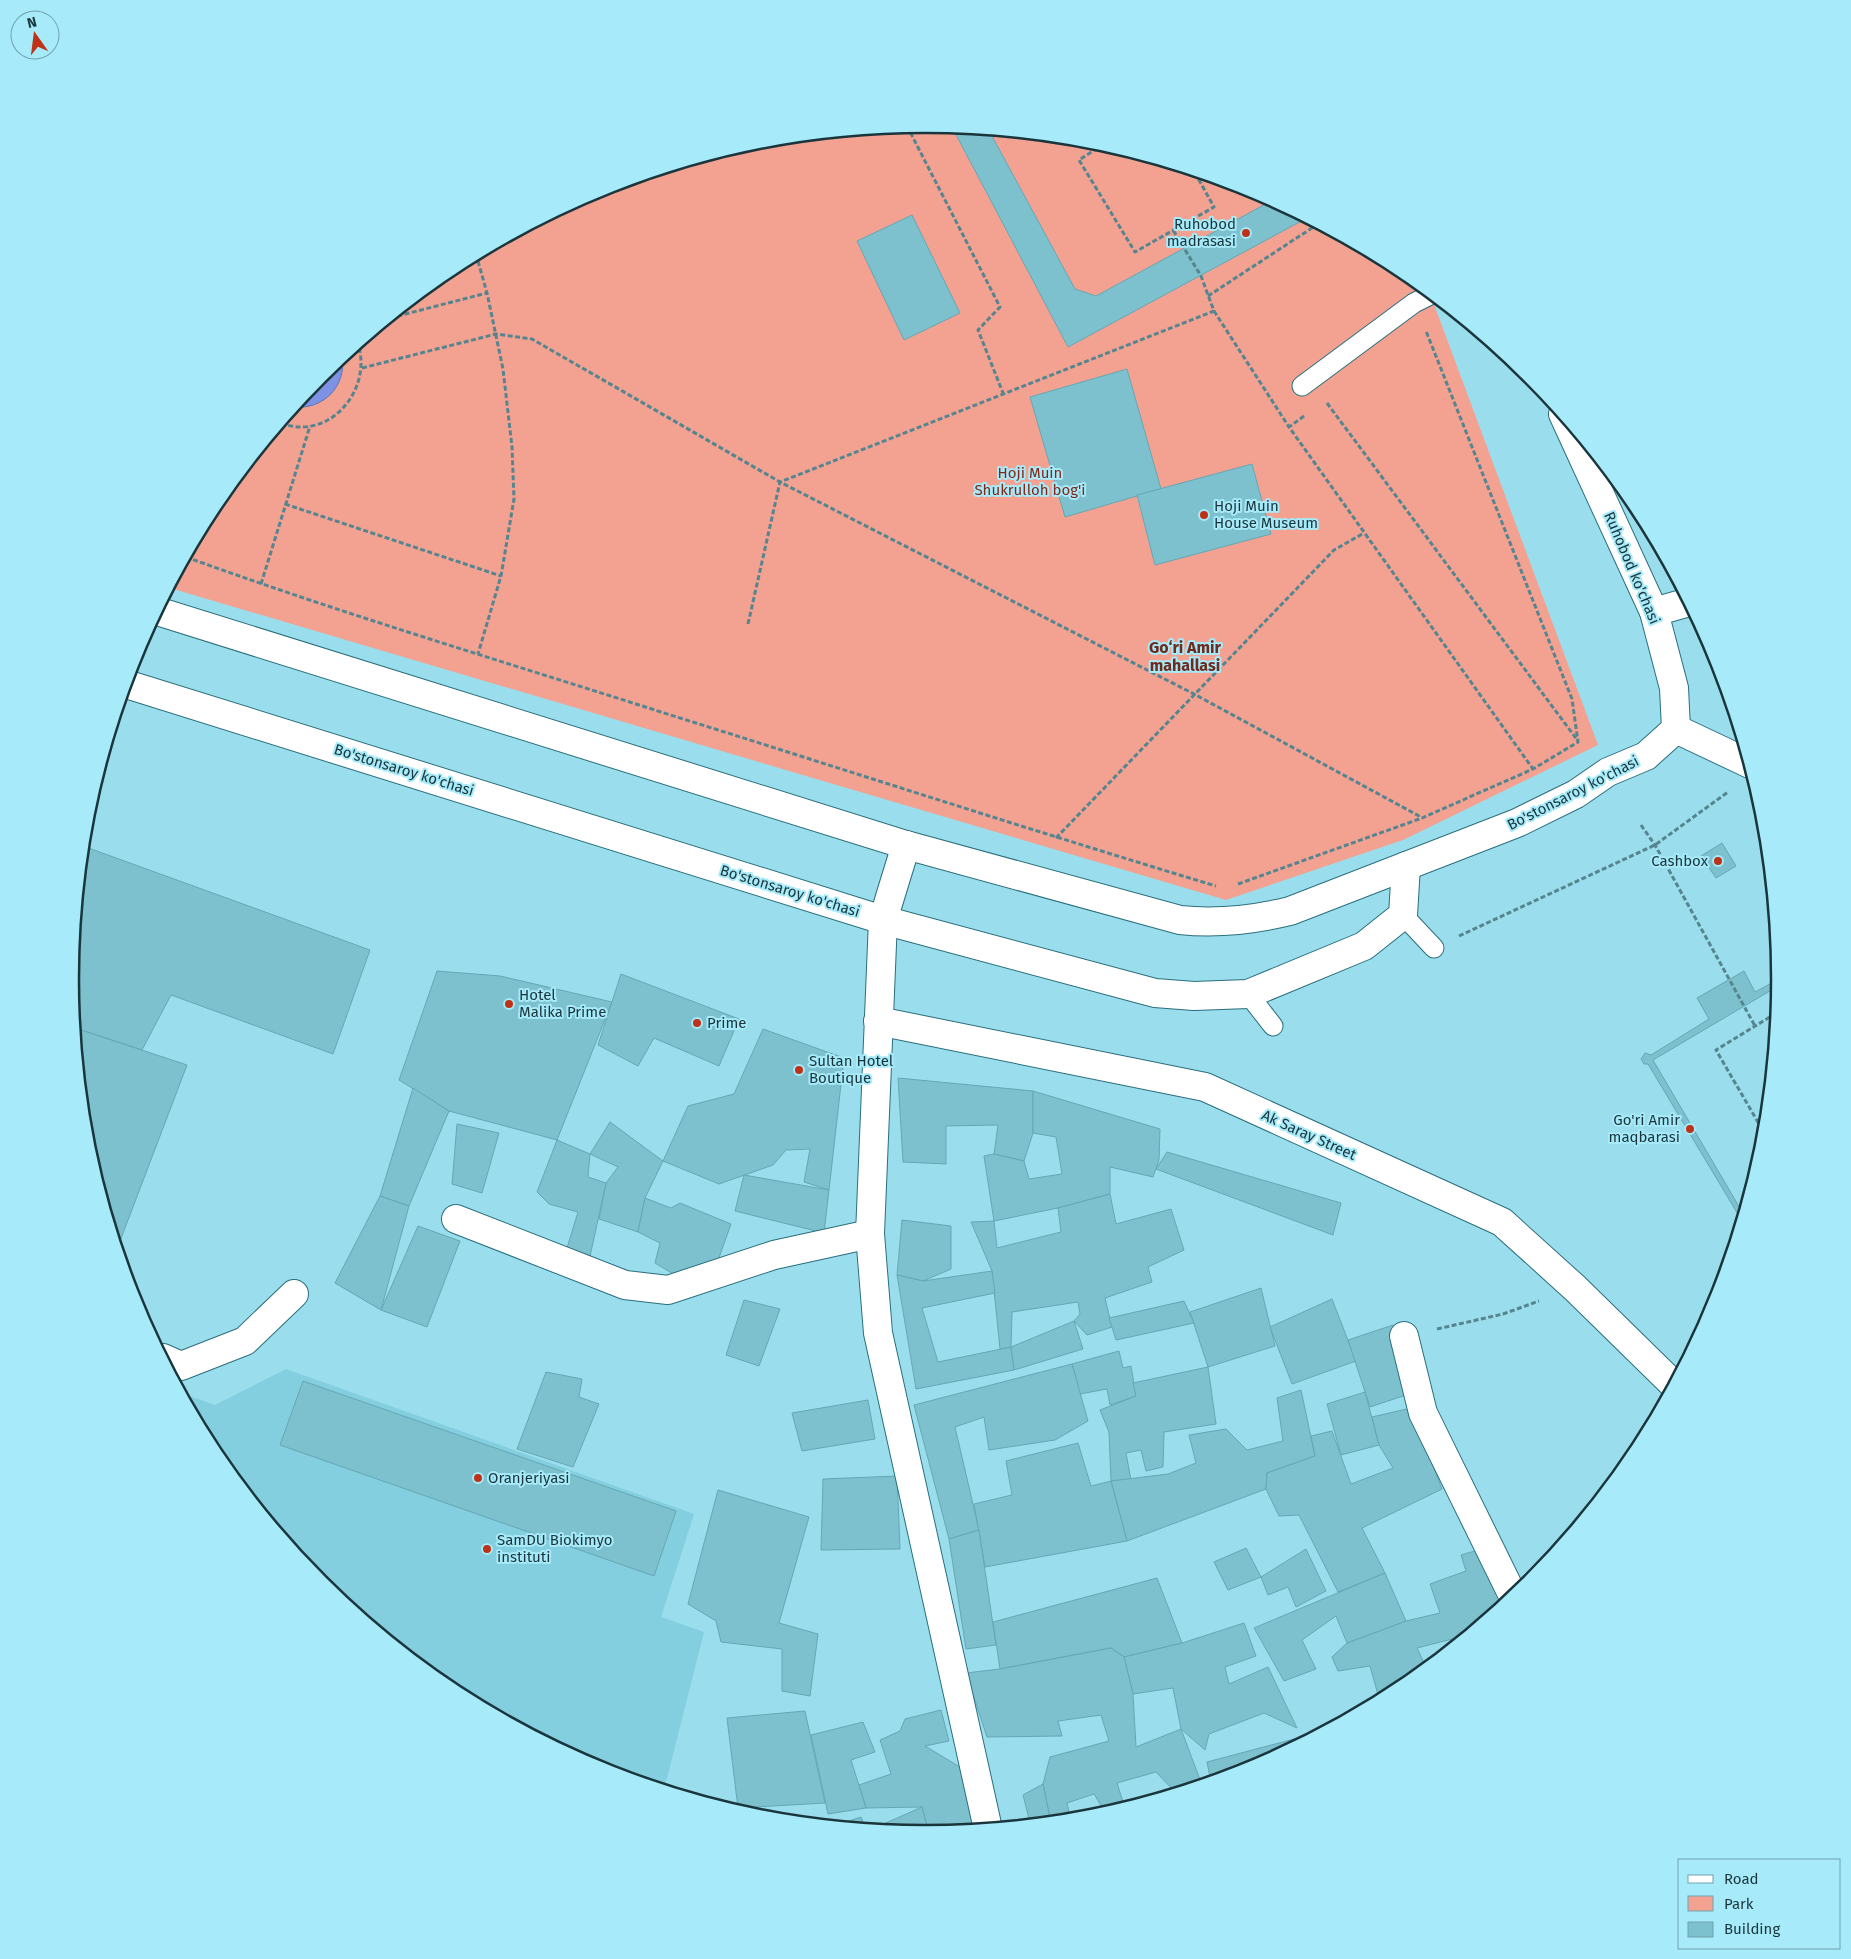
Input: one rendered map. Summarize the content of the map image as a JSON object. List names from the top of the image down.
{
  "streets": {
    "street": ["Ruhobod ko'chasi", "Bo'stonsaroy ko'chasi", "Ak Saray Street"]
  },
  "crossings": [
    ["Ruhobod ko'chasi", "Bo'stonsaroy ko'chasi"]
  ],
  "districts": ["Go‘ri Amir mahallasi"],
  "parks": ["Hoji Muin Shukrulloh bog'i"],
  "places": [
    "Ruhobod madrasasi",
    "Hoji Muin House Museum",
    "Cashbox",
    "Hotel Malika Prime",
    "Prime",
    "Sultan Hotel Boutique",
    "Go'ri Amir maqbarasi",
    "Oranjeriyasi",
    "SamDU Biokimyo instituti"
  ],
  "legend": ["Road", "Park", "Building"],
  "north": "top"
}
